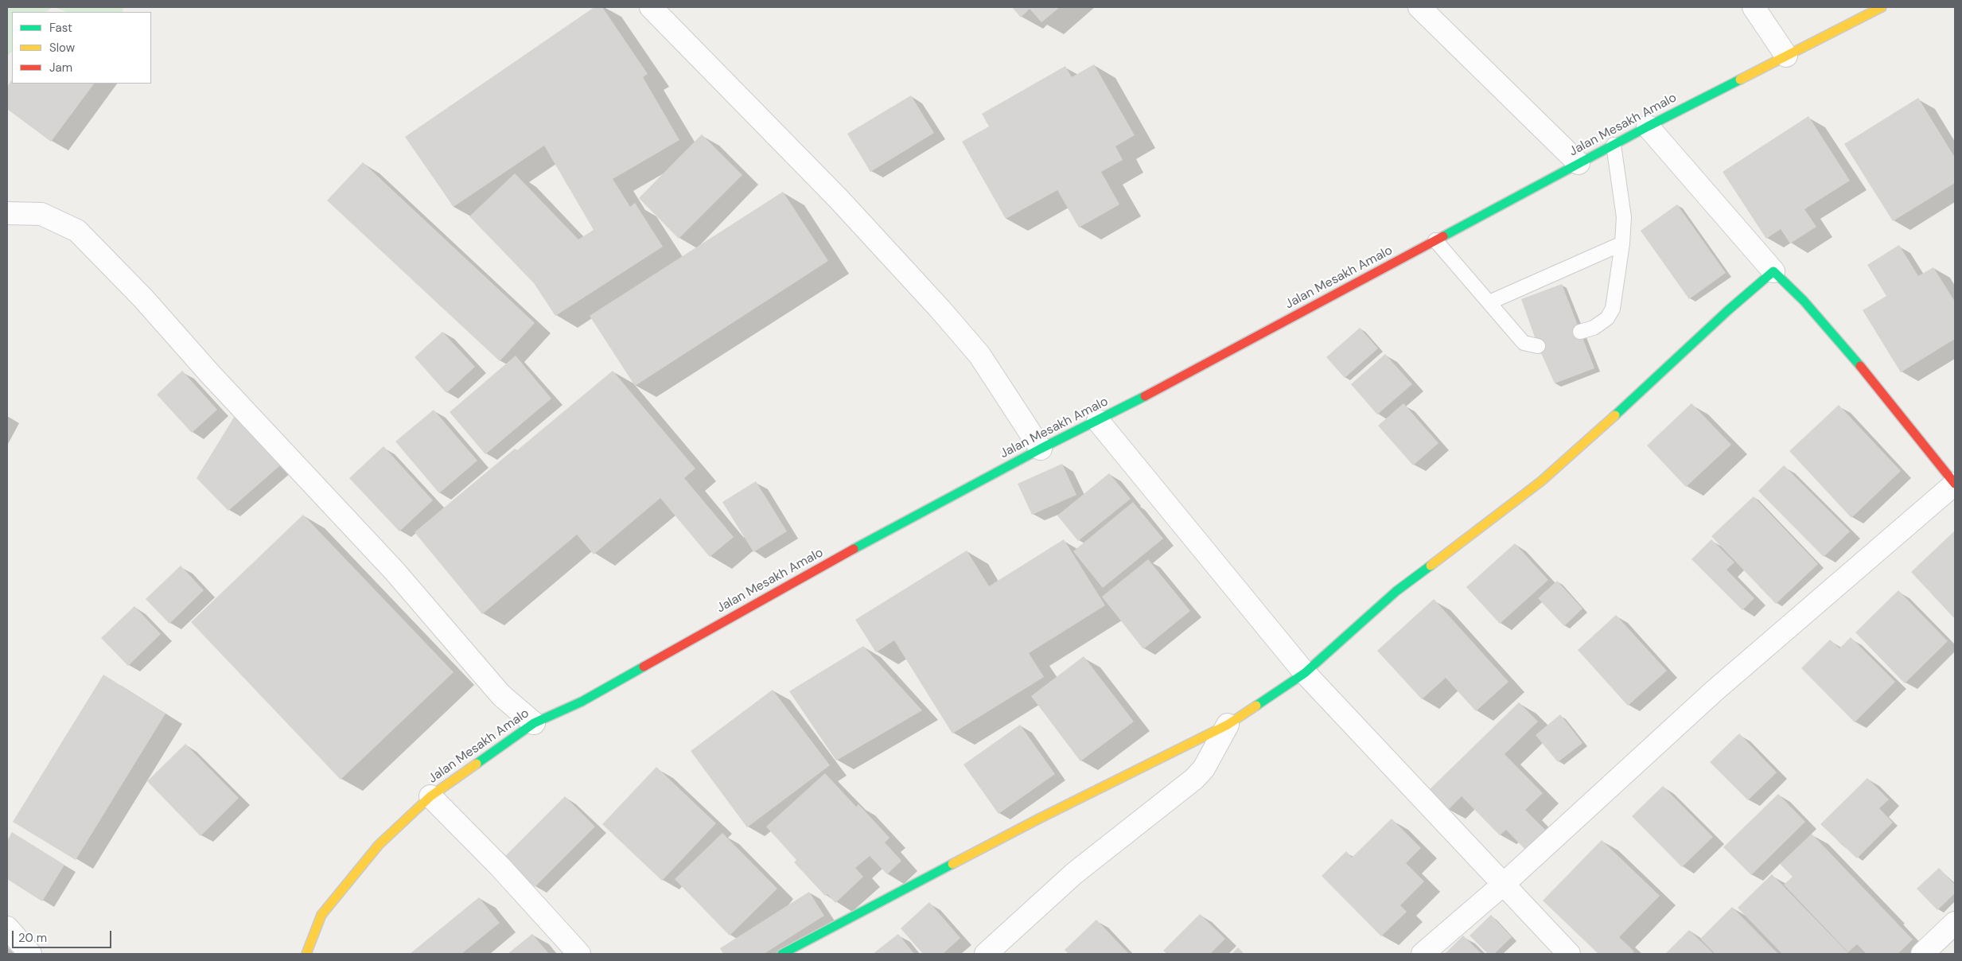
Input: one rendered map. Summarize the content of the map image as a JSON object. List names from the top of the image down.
{
  "streets": {
    "main road": ["Jalan Mesakh Amalo"]
  },
  "legend": ["Fast", "Slow", "Jam"],
  "scale_bar": "20 m"
}
